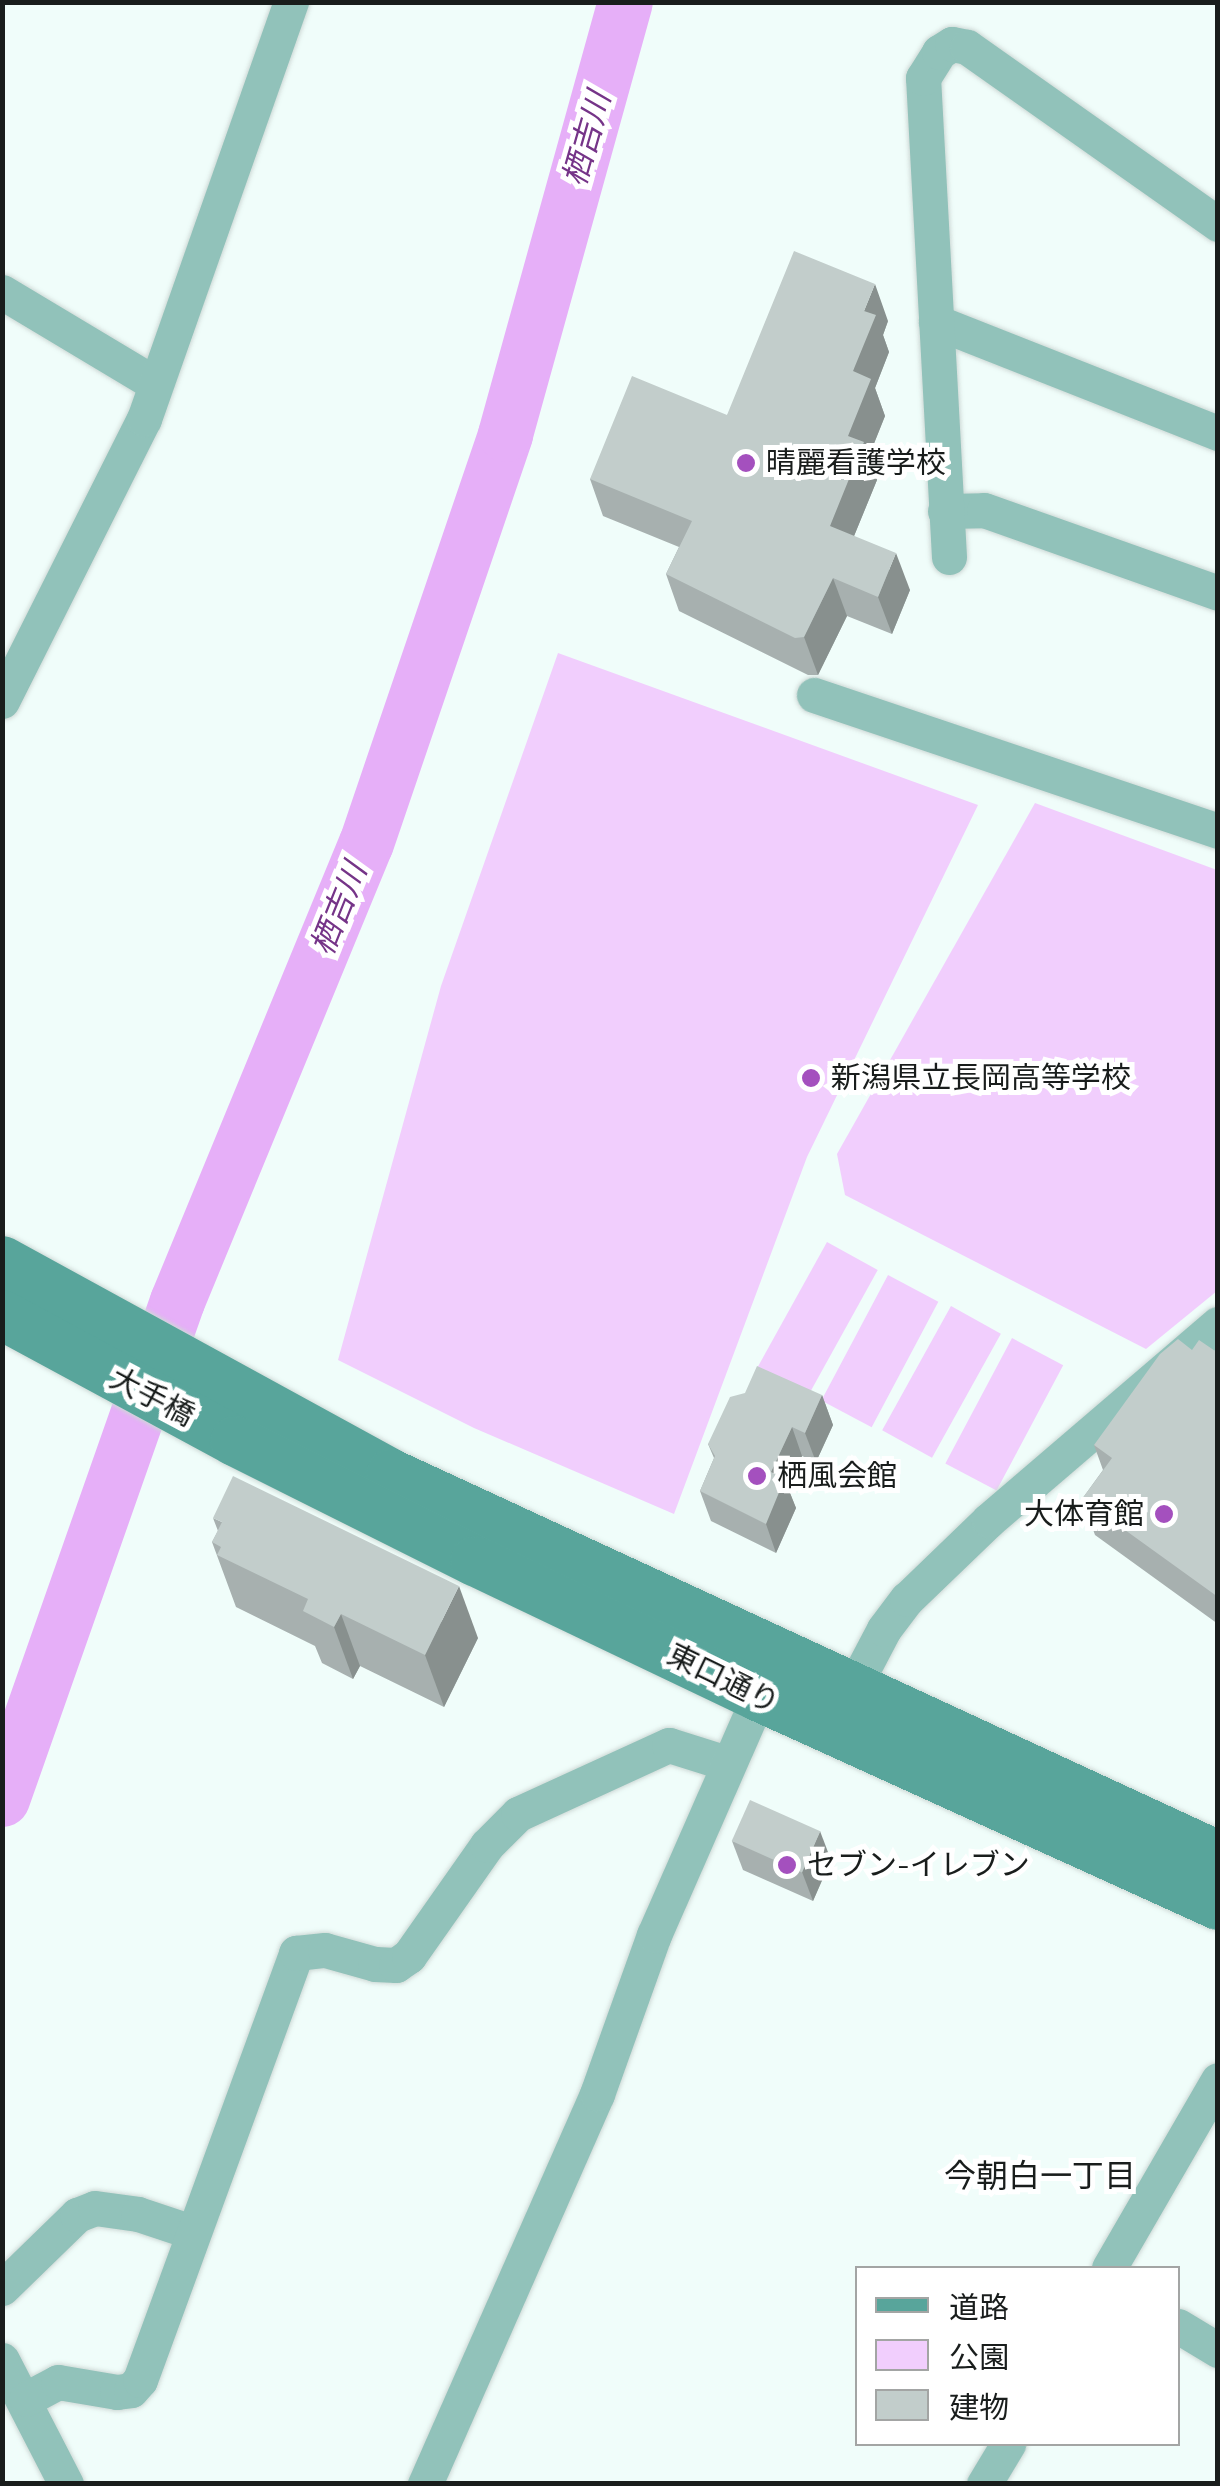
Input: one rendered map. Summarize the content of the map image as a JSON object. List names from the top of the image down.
{
  "streets": {
    "street": ["大手橋", "東口通り"]
  },
  "crossings": [
    ["大手橋", "東口通り"]
  ],
  "districts": ["今朝白一丁目"],
  "water": ["栖吉川"],
  "places": [
    "晴麗看護学校",
    "新潟県立長岡高等学校",
    "栖風会館",
    "大体育館",
    "セブン-イレブン"
  ],
  "legend": ["道路", "公園", "建物"]
}
